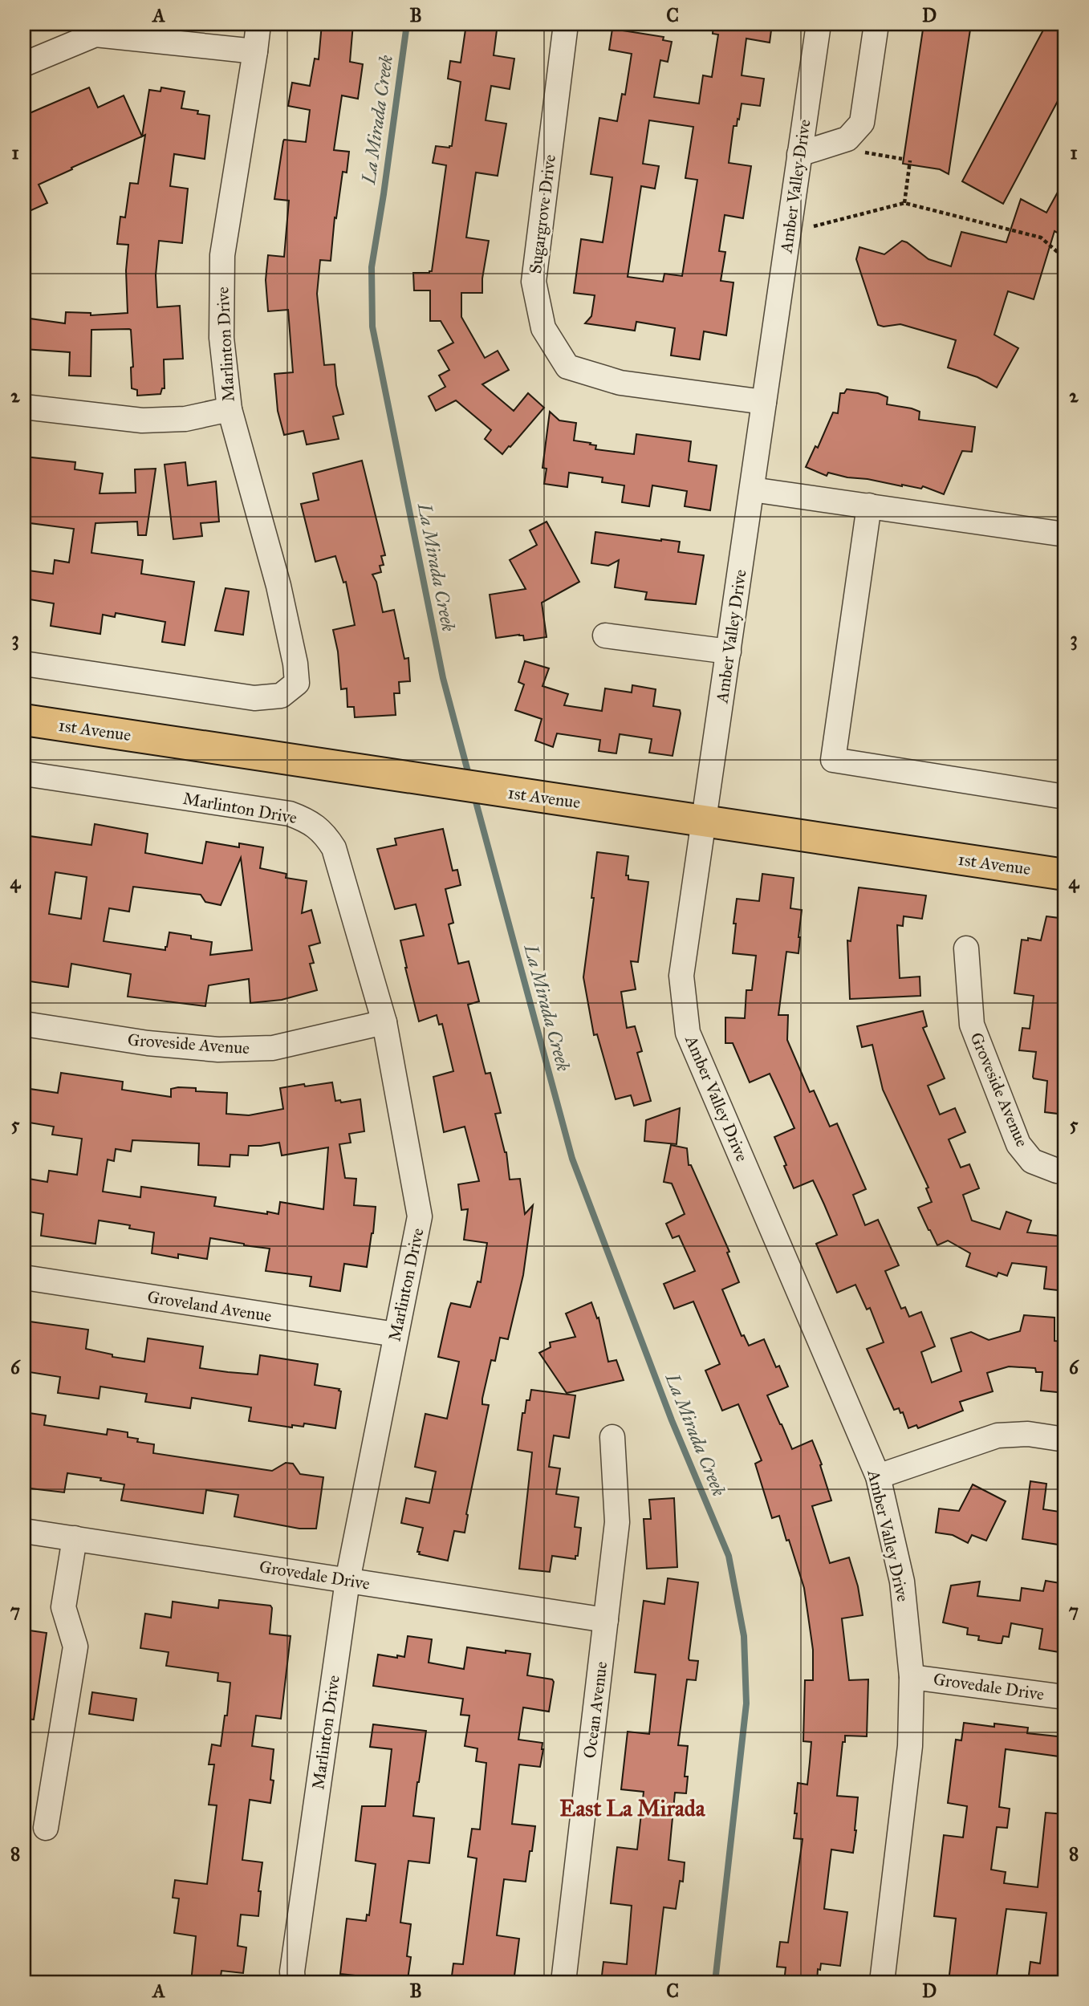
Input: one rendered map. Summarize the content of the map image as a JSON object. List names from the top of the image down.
{
  "streets": {
    "main road": ["1st Avenue"],
    "street": [
      "Amber Valley Drive",
      "Sugargrove Drive",
      "Marlinton Drive",
      "Groveside Avenue",
      "Groveland Avenue",
      "Grovedale Drive",
      "Ocean Avenue"
    ]
  },
  "crossings": [
    ["Amber Valley Drive", "Sugargrove Drive"],
    ["Amber Valley Drive", "1st Avenue"],
    ["Amber Valley Drive", "Grovedale Drive"],
    ["Marlinton Drive", "Groveside Avenue"],
    ["Marlinton Drive", "Groveland Avenue"],
    ["Marlinton Drive", "Grovedale Drive"],
    ["Grovedale Drive", "Ocean Avenue"]
  ],
  "districts": ["East La Mirada"],
  "water": ["La Mirada Creek"],
  "grid": {
    "columns": [
      "A",
      "B",
      "C",
      "D"
    ],
    "rows": [
      "1",
      "2",
      "3",
      "4",
      "5",
      "6",
      "7",
      "8"
    ]
  }
}
